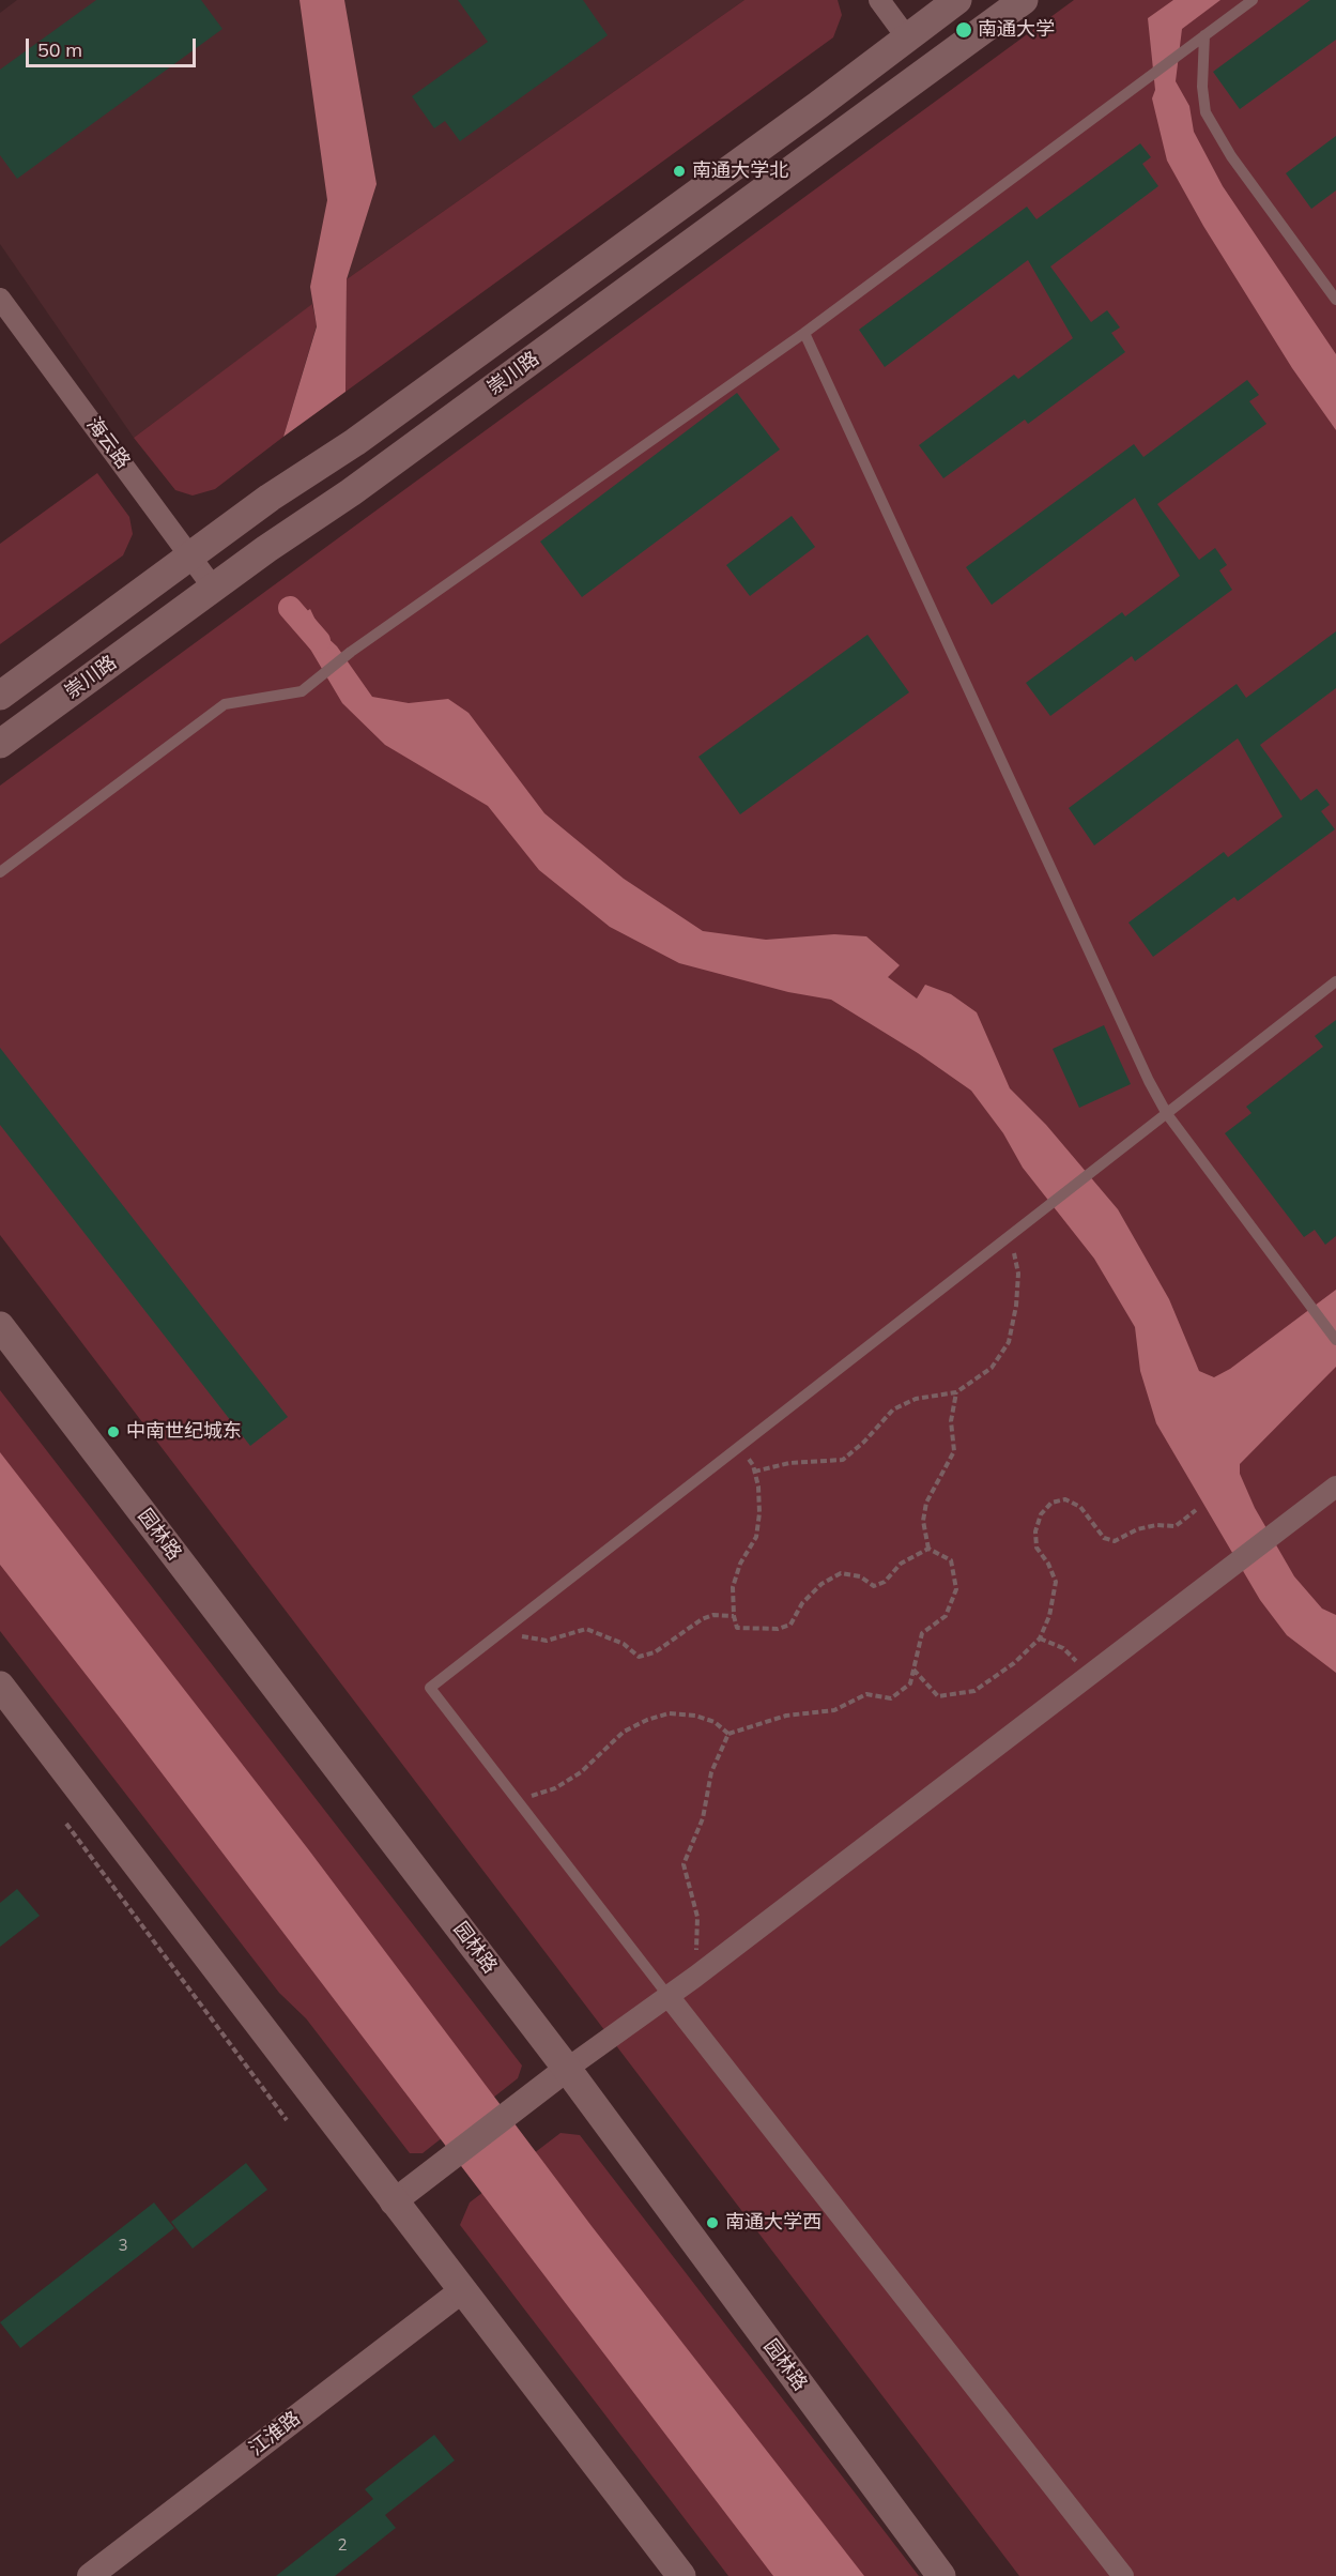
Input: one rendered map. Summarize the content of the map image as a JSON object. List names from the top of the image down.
{
  "streets": {
    "main road": ["崇川路", "园林路"],
    "street": ["海云路", "江淮路"]
  },
  "crossings": [
    ["崇川路", "海云路"]
  ],
  "places": [
    "南通大学",
    "南通大学北",
    "中南世纪城东",
    "南通大学西"
  ],
  "house_numbers": ["3", "2"],
  "scale_bar": "50 m"
}
